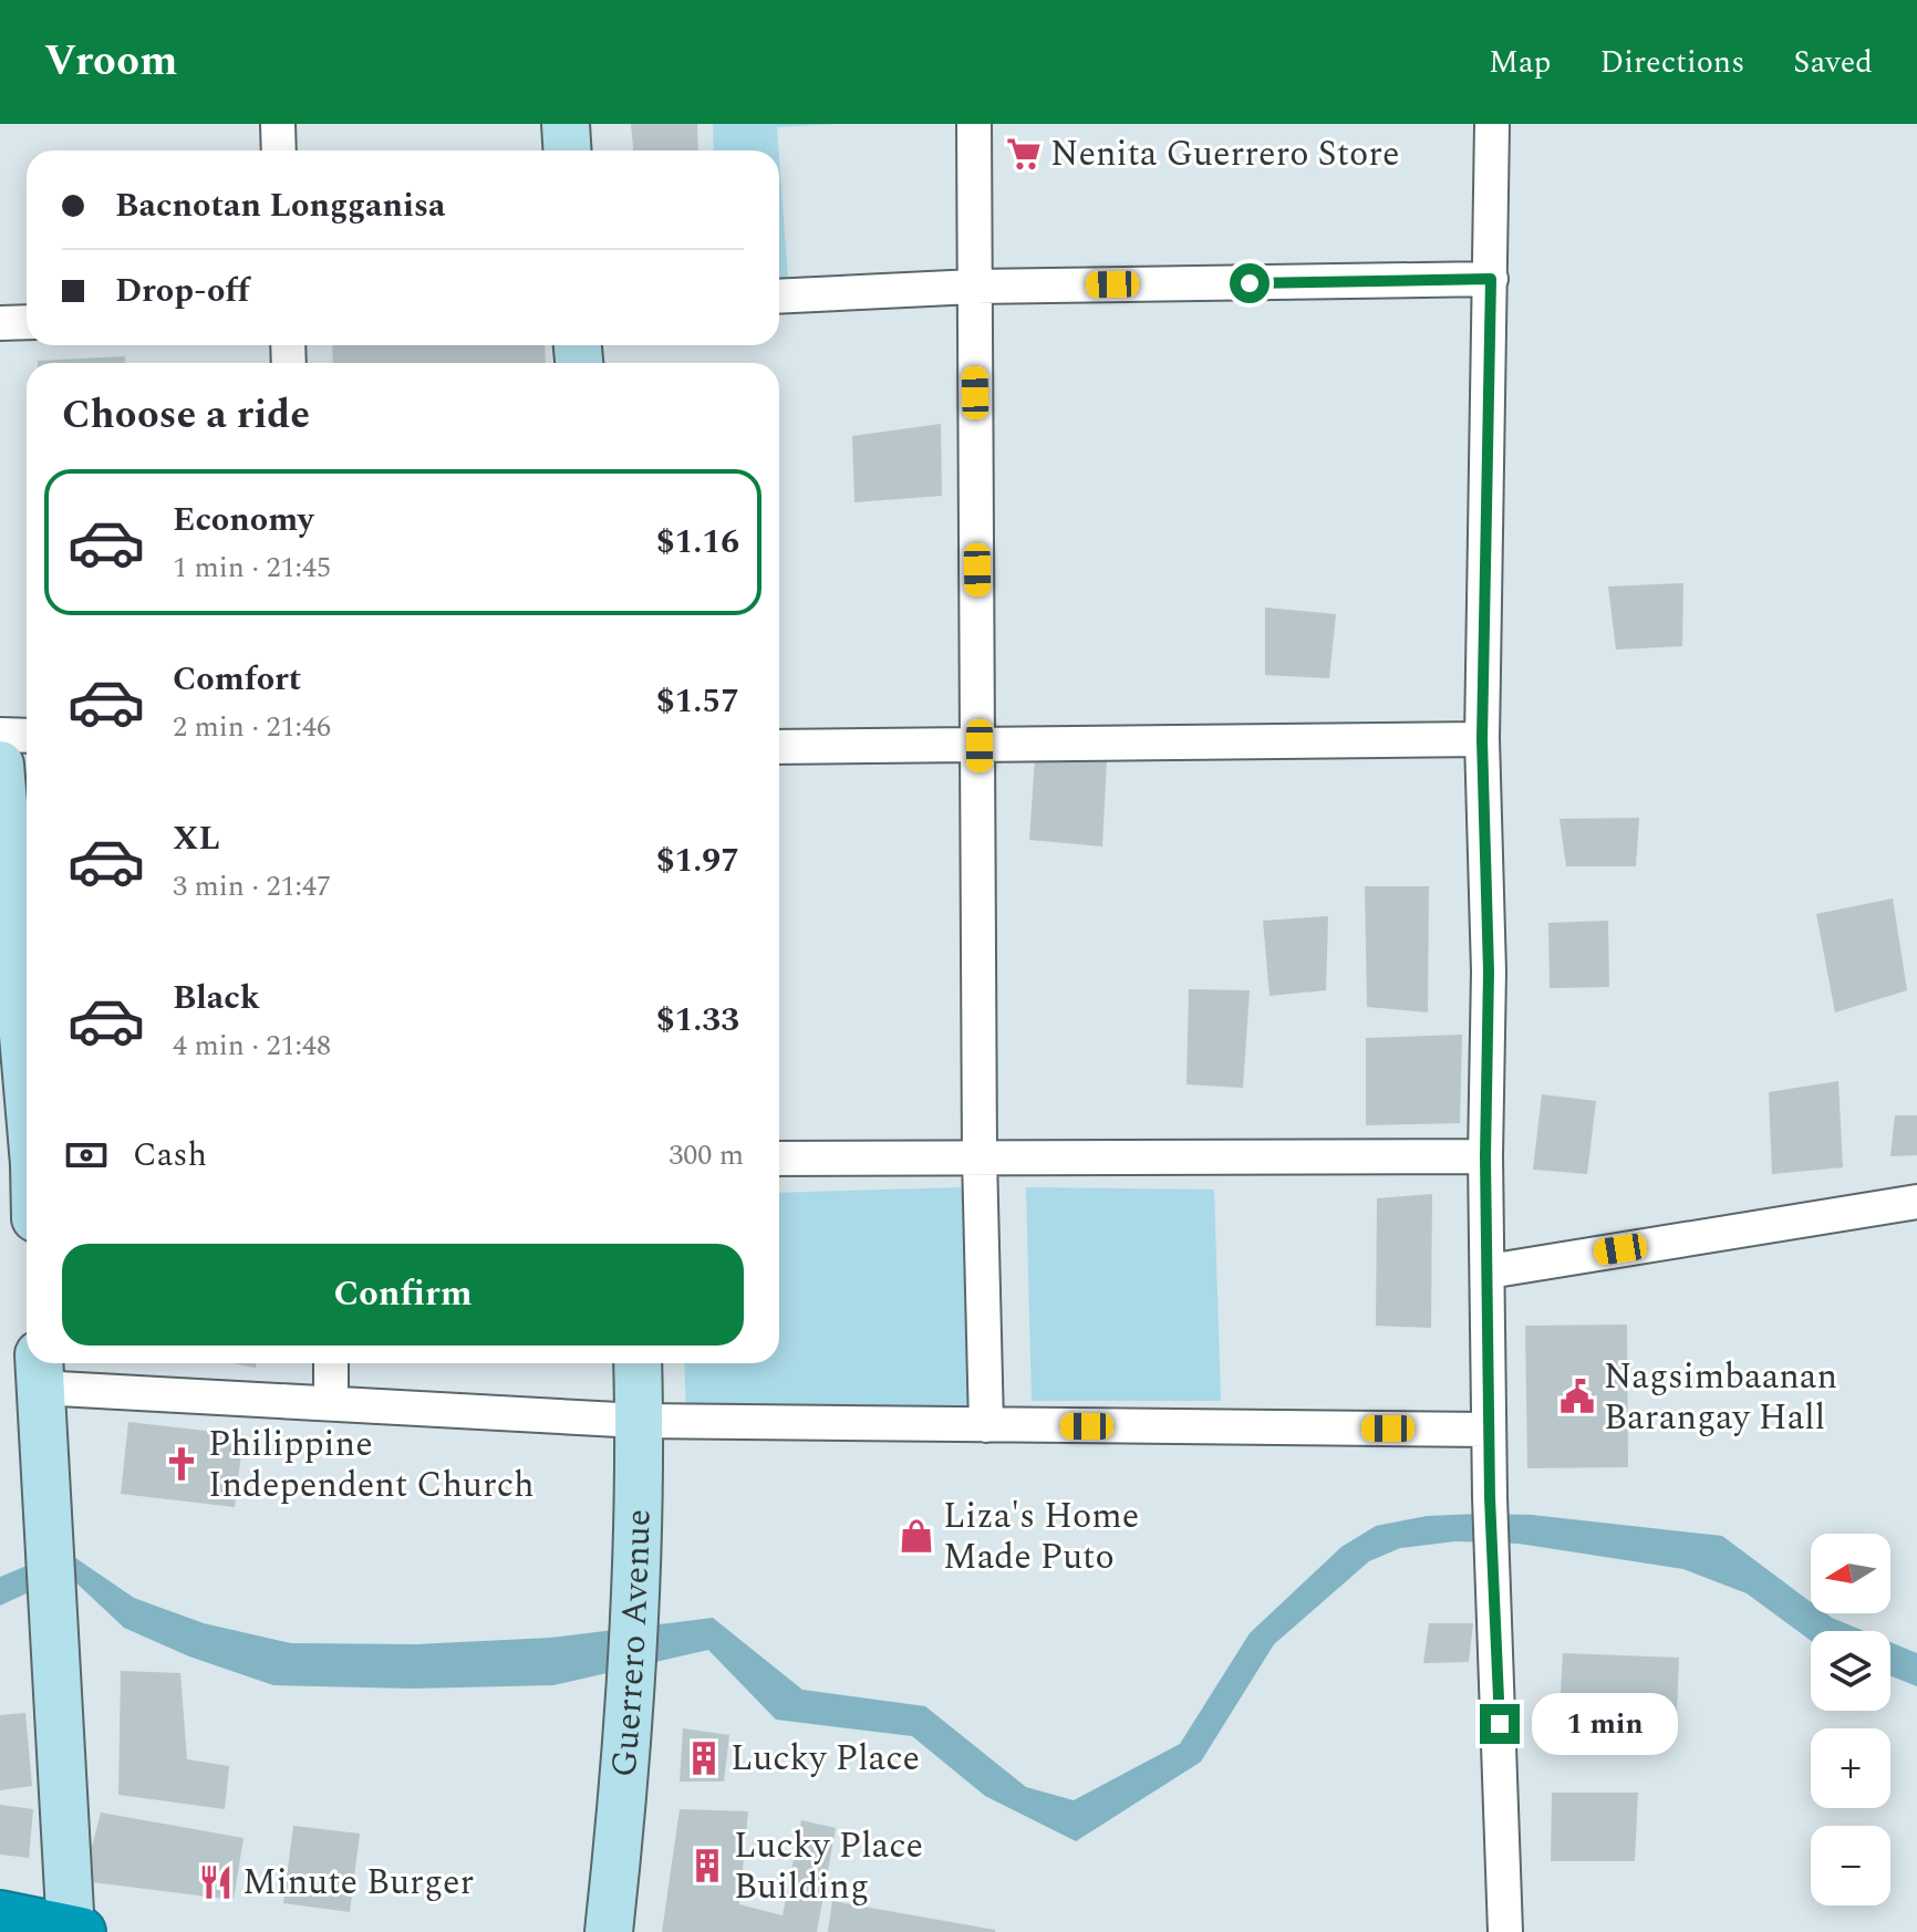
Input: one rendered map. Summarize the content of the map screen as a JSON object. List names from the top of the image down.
{
  "streets": {
    "street": ["Guerrero Avenue"]
  },
  "places": {
    "supermarket": ["Nenita Guerrero Store"],
    "public building": ["Nagsimbaanan Barangay Hall"],
    "church": ["Philippine Independent Church"],
    "shop": ["Liza's Home Made Puto"],
    "building": ["Lucky Place", "Lucky Place Building"],
    "restaurant": ["Minute Burger"]
  },
  "north": "left",
  "page": {
    "header": "Vroom",
    "nav": ["Map", "Directions", "Saved"],
    "banner": ["Bacnotan Longganisa", "Drop-off"],
    "heading": "Choose a ride",
    "list": [
      {
        "name": "Economy",
        "note": "1 min · 21:45",
        "value": "$1.16"
      },
      {
        "name": "Comfort",
        "note": "2 min · 21:46",
        "value": "$1.57"
      },
      {
        "name": "XL",
        "note": "3 min · 21:47",
        "value": "$1.97"
      },
      {
        "name": "Black",
        "note": "4 min · 21:48",
        "value": "$1.33"
      }
    ],
    "pay": ["Cash", "300 m"],
    "buttons": "Confirm",
    "map_buttons": ["+", "−"],
    "bubble": "1 min"
  }
}
